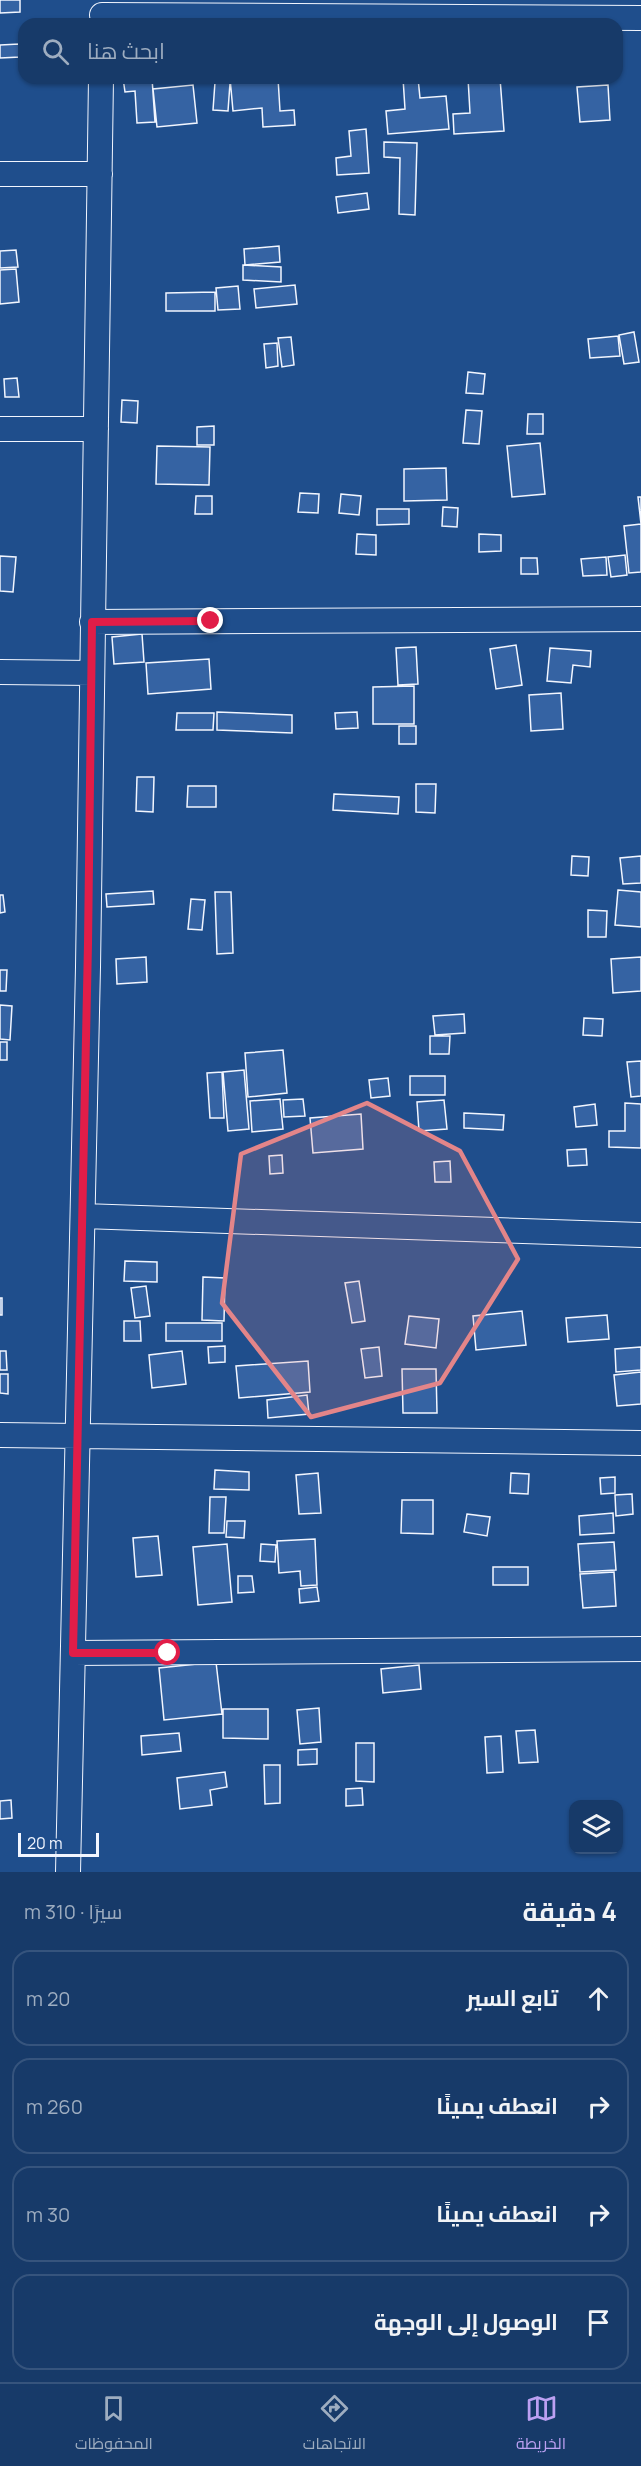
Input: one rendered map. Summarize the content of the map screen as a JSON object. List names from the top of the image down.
{
  "scale_bar": "20 m",
  "page": {
    "search": "ابحث هنا",
    "scale": "20 m",
    "heading": ["4 دقيقة", "سيرًا · 310 m"],
    "list": [
      ["تابع السير", "20 m"],
      ["انعطف يمينًا", "260 m"],
      ["انعطف يمينًا", "30 m"],
      "الوصول إلى الوجهة"
    ],
    "nav": ["الخريطة", "الاتجاهات", "المحفوظات"]
  }
}
